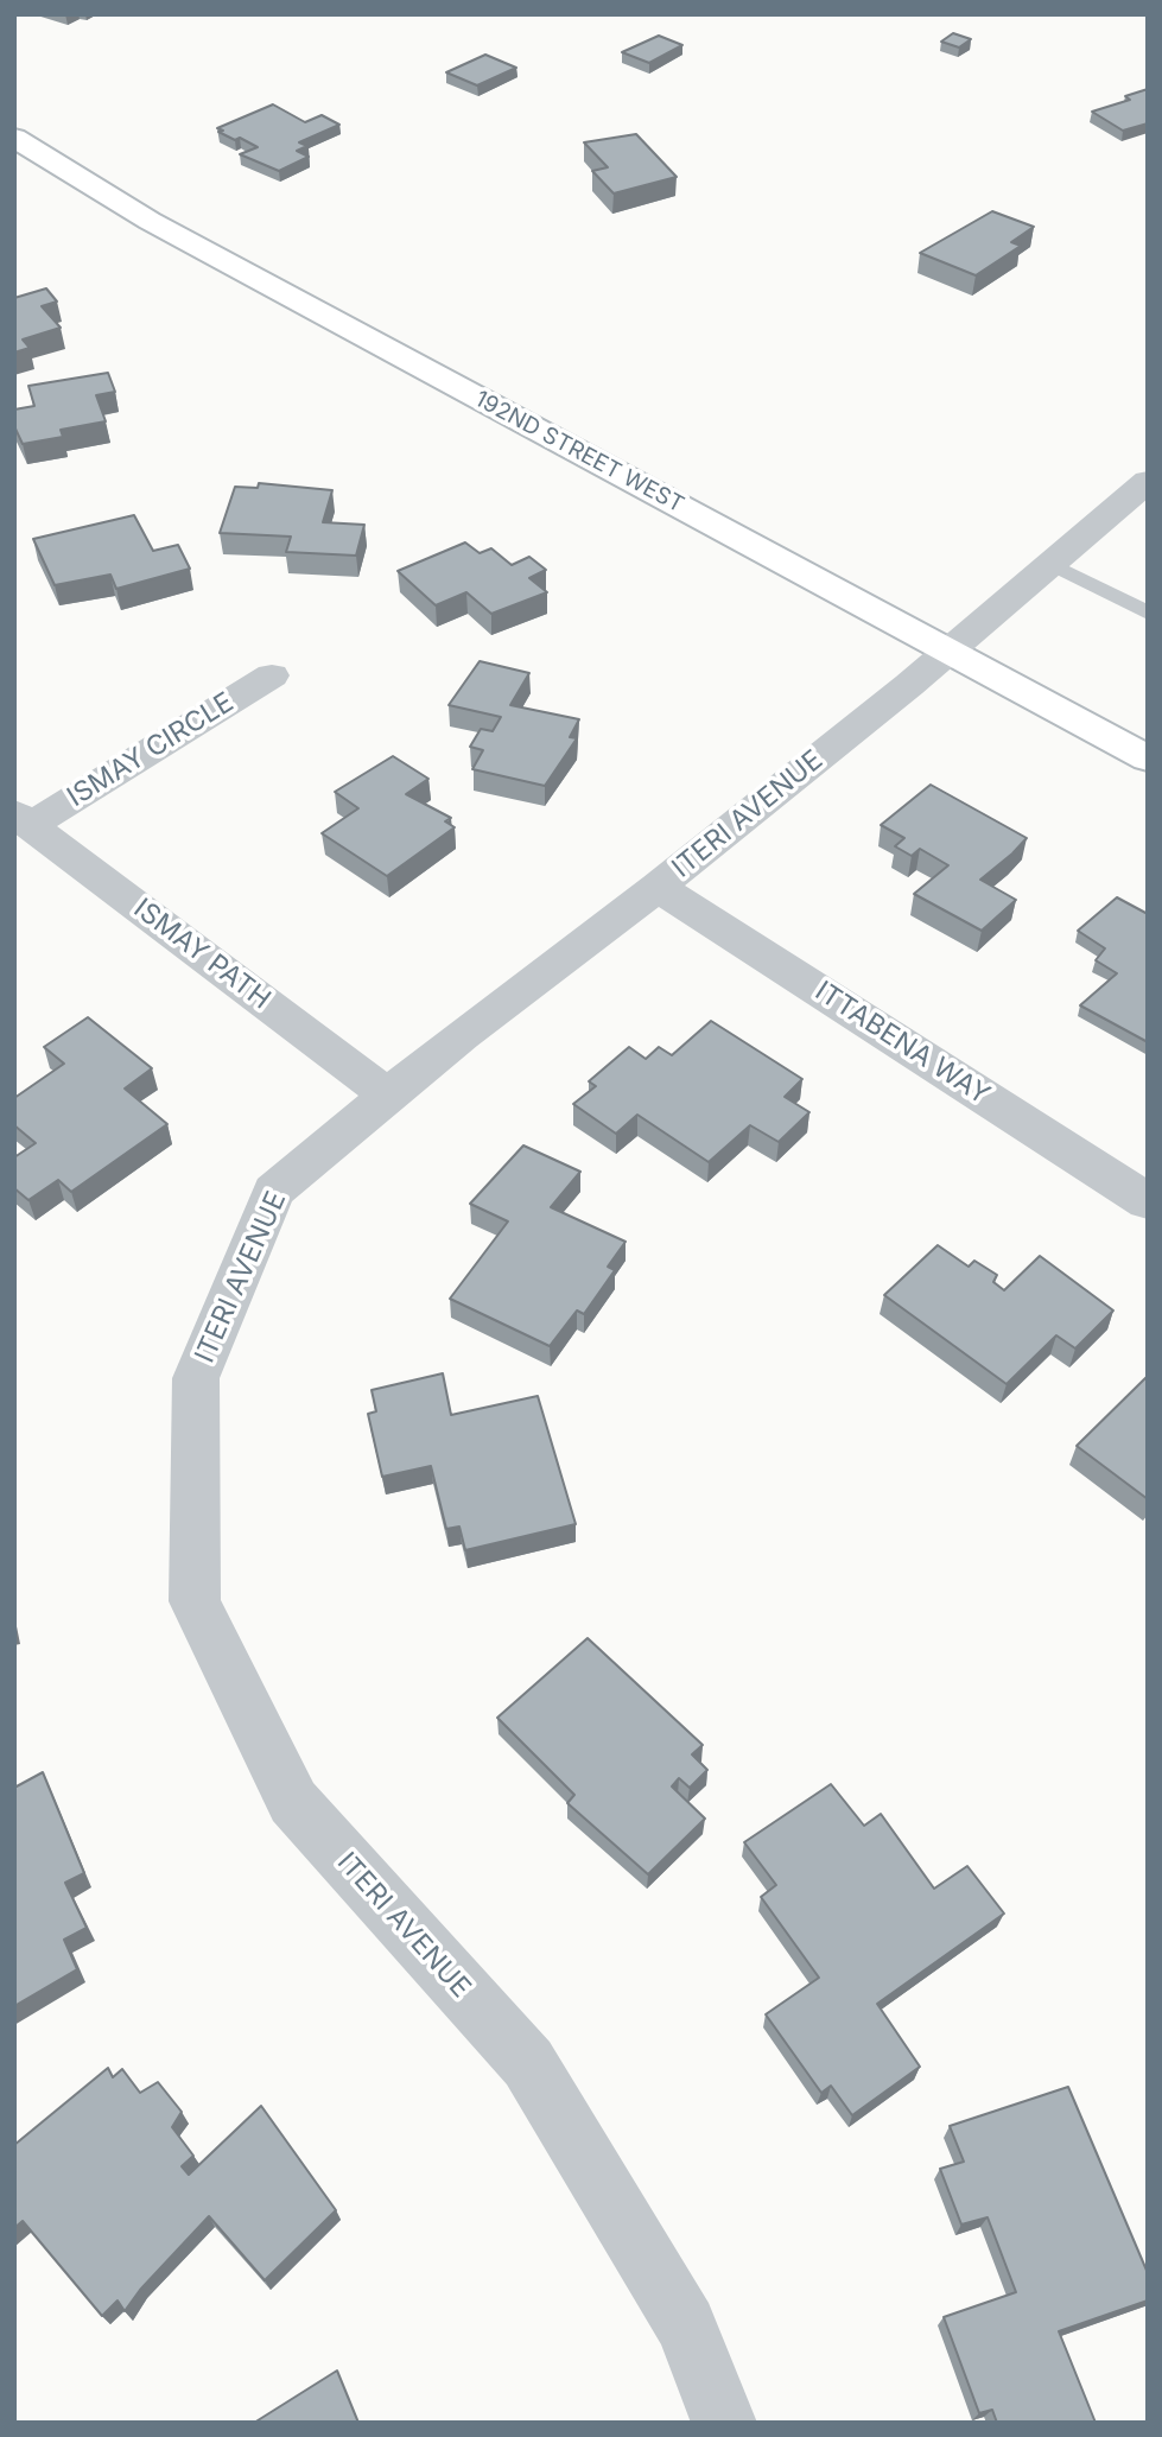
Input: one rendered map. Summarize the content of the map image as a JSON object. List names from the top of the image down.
{
  "streets": {
    "street": [
      "192ND STREET WEST",
      "ISMAY CIRCLE",
      "ITERI AVENUE",
      "ISMAY PATH",
      "ITTABENA WAY"
    ]
  },
  "crossings": [
    ["192ND STREET WEST", "ITERI AVENUE"],
    ["ISMAY CIRCLE", "ISMAY PATH"],
    ["ITERI AVENUE", "ISMAY PATH"],
    ["ITERI AVENUE", "ITTABENA WAY"]
  ]
}
